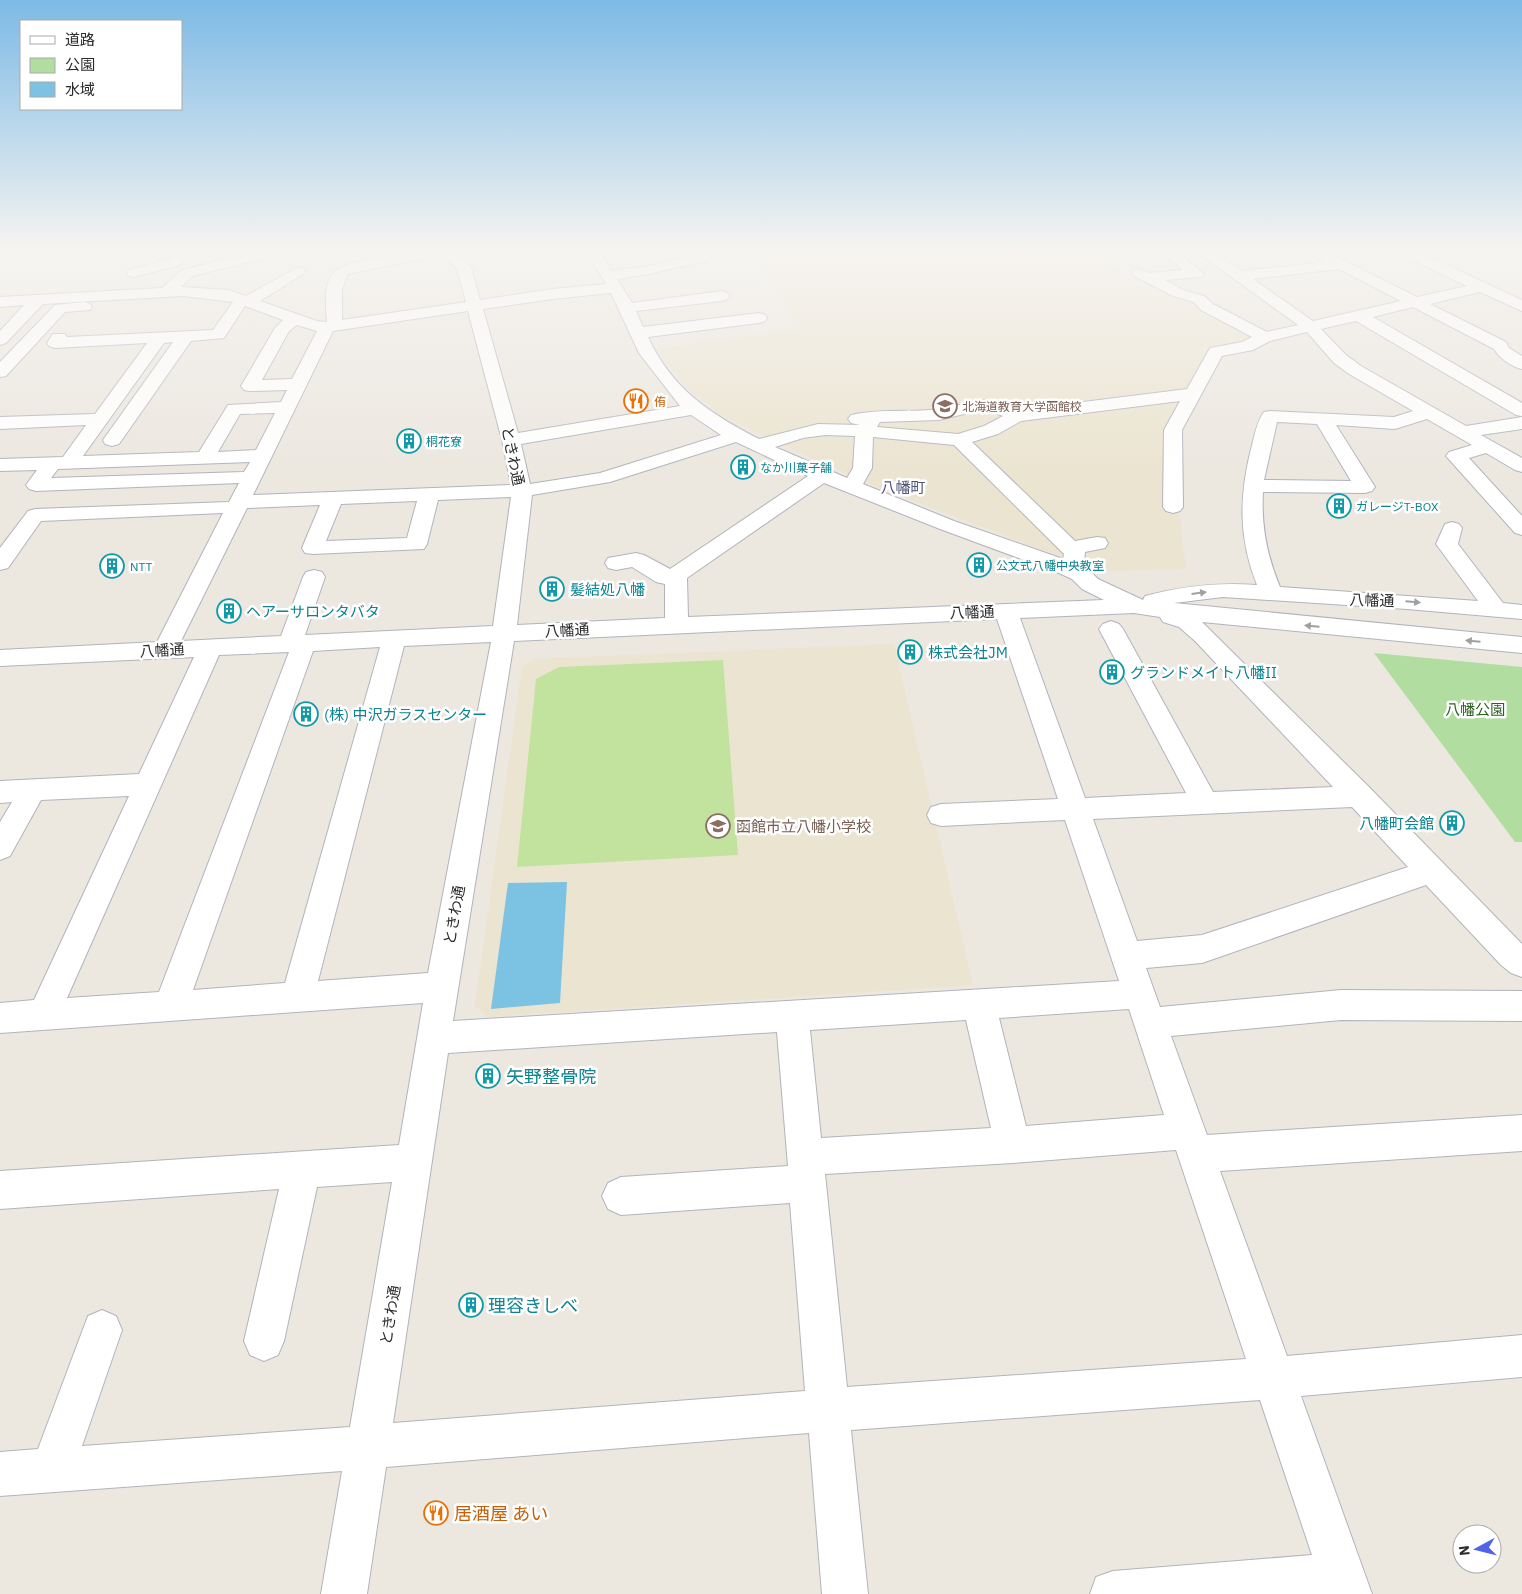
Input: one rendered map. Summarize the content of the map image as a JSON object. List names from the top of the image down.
{
  "streets": {
    "street": ["ときわ通", "八幡通"]
  },
  "crossings": [
    ["ときわ通", "八幡通"]
  ],
  "districts": ["八幡町"],
  "parks": ["八幡公園"],
  "places": {
    "restaurant": ["侑", "居酒屋 あい"],
    "school or university": ["北海道教育大学函館校", "函館市立八幡小学校"],
    "building": [
      "桐花寮",
      "なか川菓子舗",
      "ガレージT-BOX",
      "公文式八幡中央教室",
      "NTT",
      "髪結処八幡",
      "ヘアーサロンタバタ",
      "株式会社JM",
      "グランドメイト八幡II",
      "(株) 中沢ガラスセンター",
      "八幡町会館",
      "矢野整骨院",
      "理容きしべ"
    ]
  },
  "legend": ["道路", "公園", "水域"],
  "north": "left"
}
